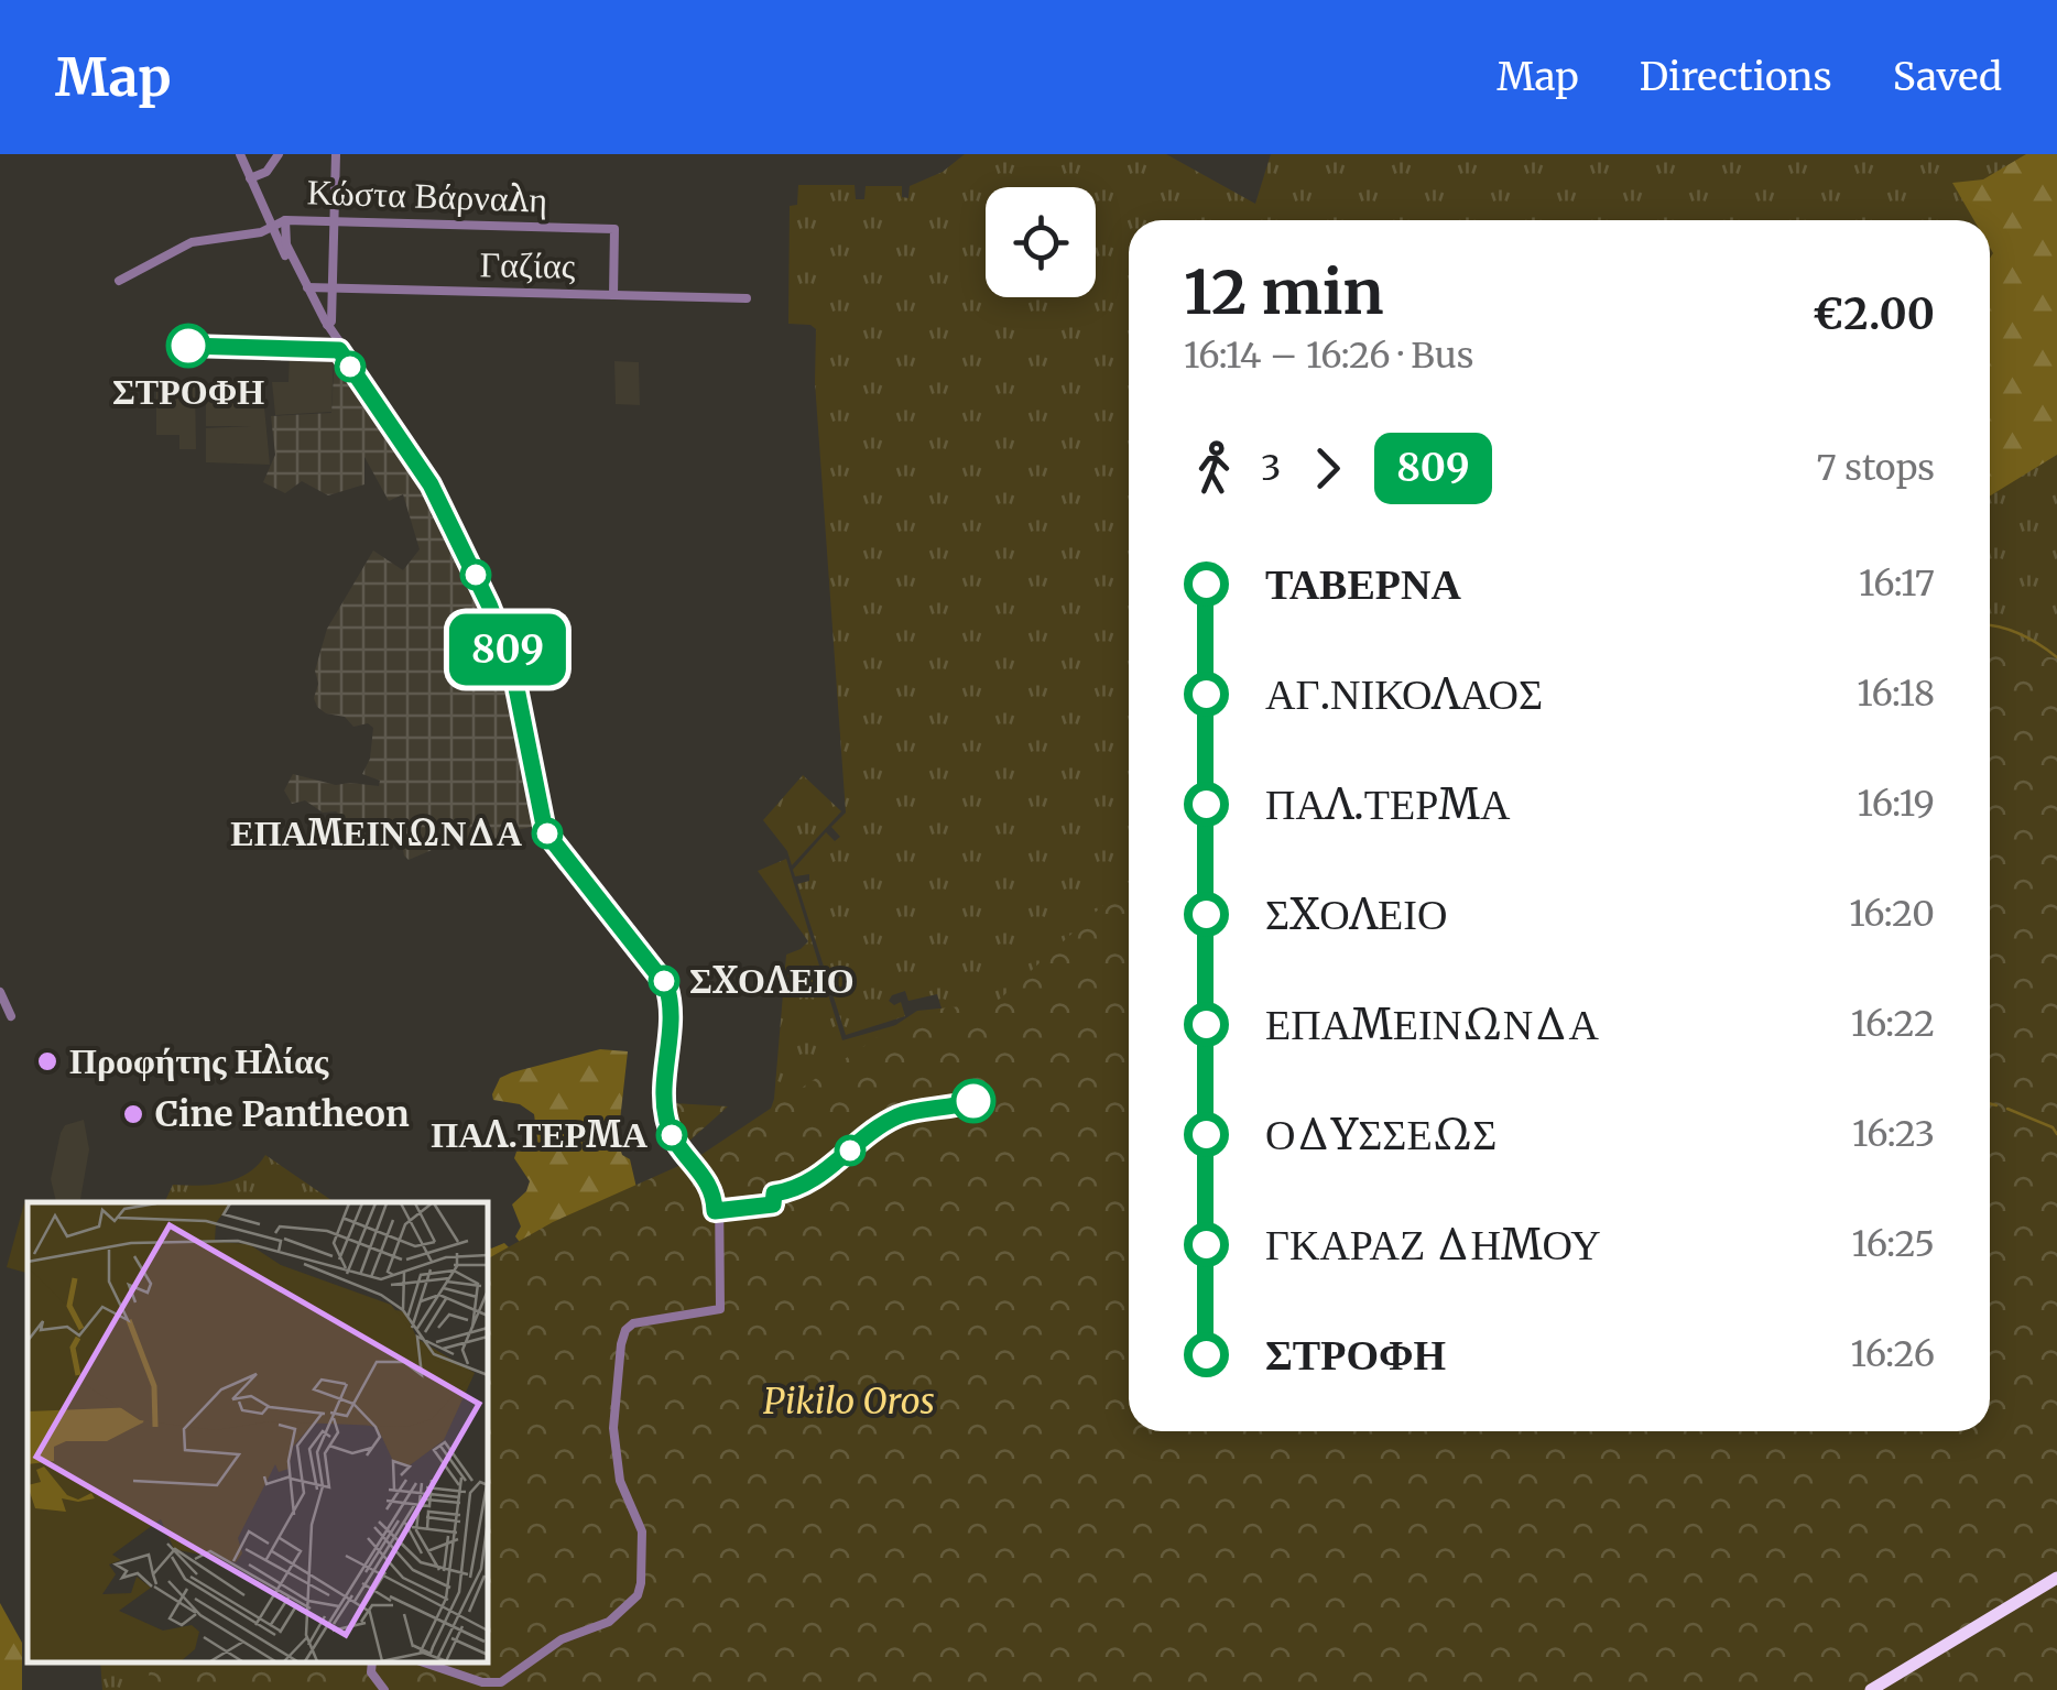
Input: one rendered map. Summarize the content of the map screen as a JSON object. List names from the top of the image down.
{
  "streets": {
    "street": ["Κώστα Βάρναλη", "Γαζίας"]
  },
  "crossings": [
    ["Κώστα Βάρναλη", "Γαζίας"]
  ],
  "parks": ["Pikilo Oros"],
  "places": [
    "ΣΤΡΟΦΗ",
    "ΕΠΑΜΕΙΝΩΝΔΑ",
    "ΣΧΟΛΕΙΟ",
    "Προφήτης Ηλίας",
    "Cine Pantheon",
    "ΠΑΛ.ΤΕΡΜΑ"
  ],
  "lines": ["bus line 809"],
  "page": {
    "header": "Map",
    "nav": ["Map", "Directions", "Saved"],
    "on_map": "809",
    "heading": ["12 min", "16:14 – 16:26 · Bus", "€2.00"],
    "legs": ["3", "809", "7 stops"],
    "list": [
      {
        "name": "ΤΑΒΕΡΝΑ",
        "value": "16:17"
      },
      {
        "name": "ΑΓ.ΝΙΚΟΛΑΟΣ",
        "value": "16:18"
      },
      {
        "name": "ΠΑΛ.ΤΕΡΜΑ",
        "value": "16:19"
      },
      {
        "name": "ΣΧΟΛΕΙΟ",
        "value": "16:20"
      },
      {
        "name": "ΕΠΑΜΕΙΝΩΝΔΑ",
        "value": "16:22"
      },
      {
        "name": "ΟΔYΣΣΕΩΣ",
        "value": "16:23"
      },
      {
        "name": "ΓΚΑΡΑΖ ΔΗΜΟΥ",
        "value": "16:25"
      },
      {
        "name": "ΣΤΡΟΦΗ",
        "value": "16:26"
      }
    ]
  }
}
